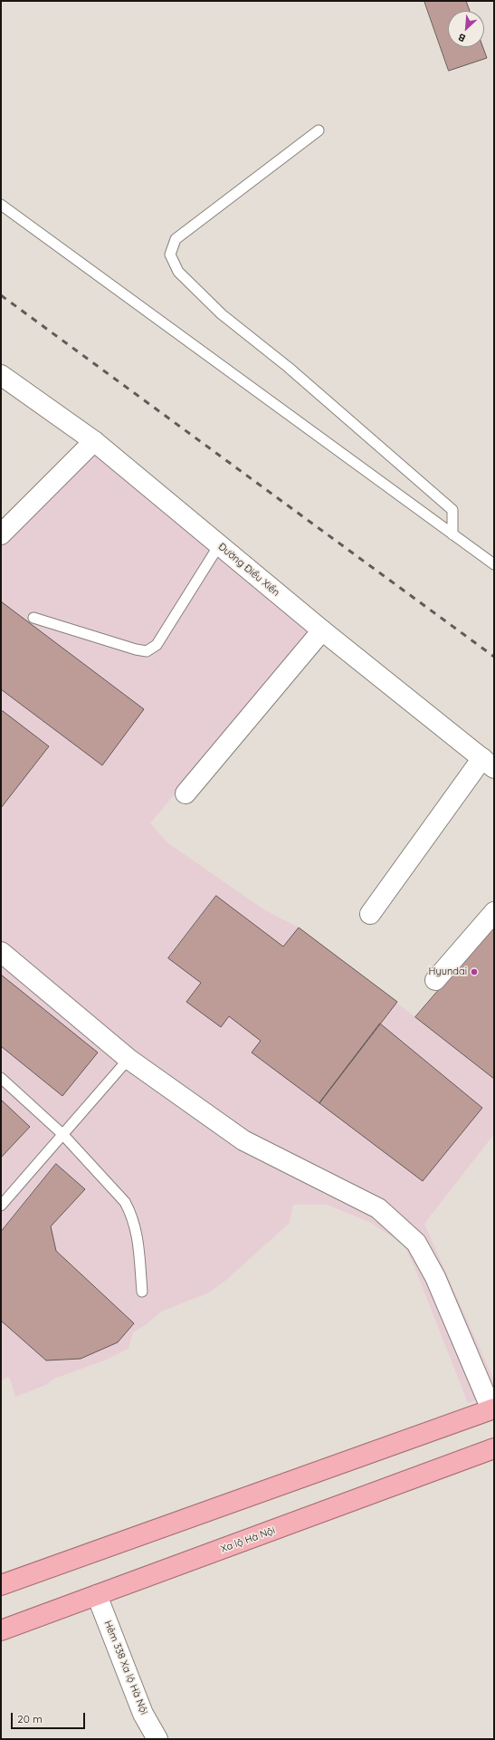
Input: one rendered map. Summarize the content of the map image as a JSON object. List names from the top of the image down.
{
  "streets": {
    "highway": ["Xa lộ Hà Nội"],
    "street": ["Đường Điểu Xiển", "Hẻm 338 Xa lộ Hà Nội"]
  },
  "crossings": [
    ["Xa lộ Hà Nội", "Hẻm 338 Xa lộ Hà Nội"]
  ],
  "places": ["Hyundai"],
  "scale_bar": "20 m",
  "north": "bottom left"
}
